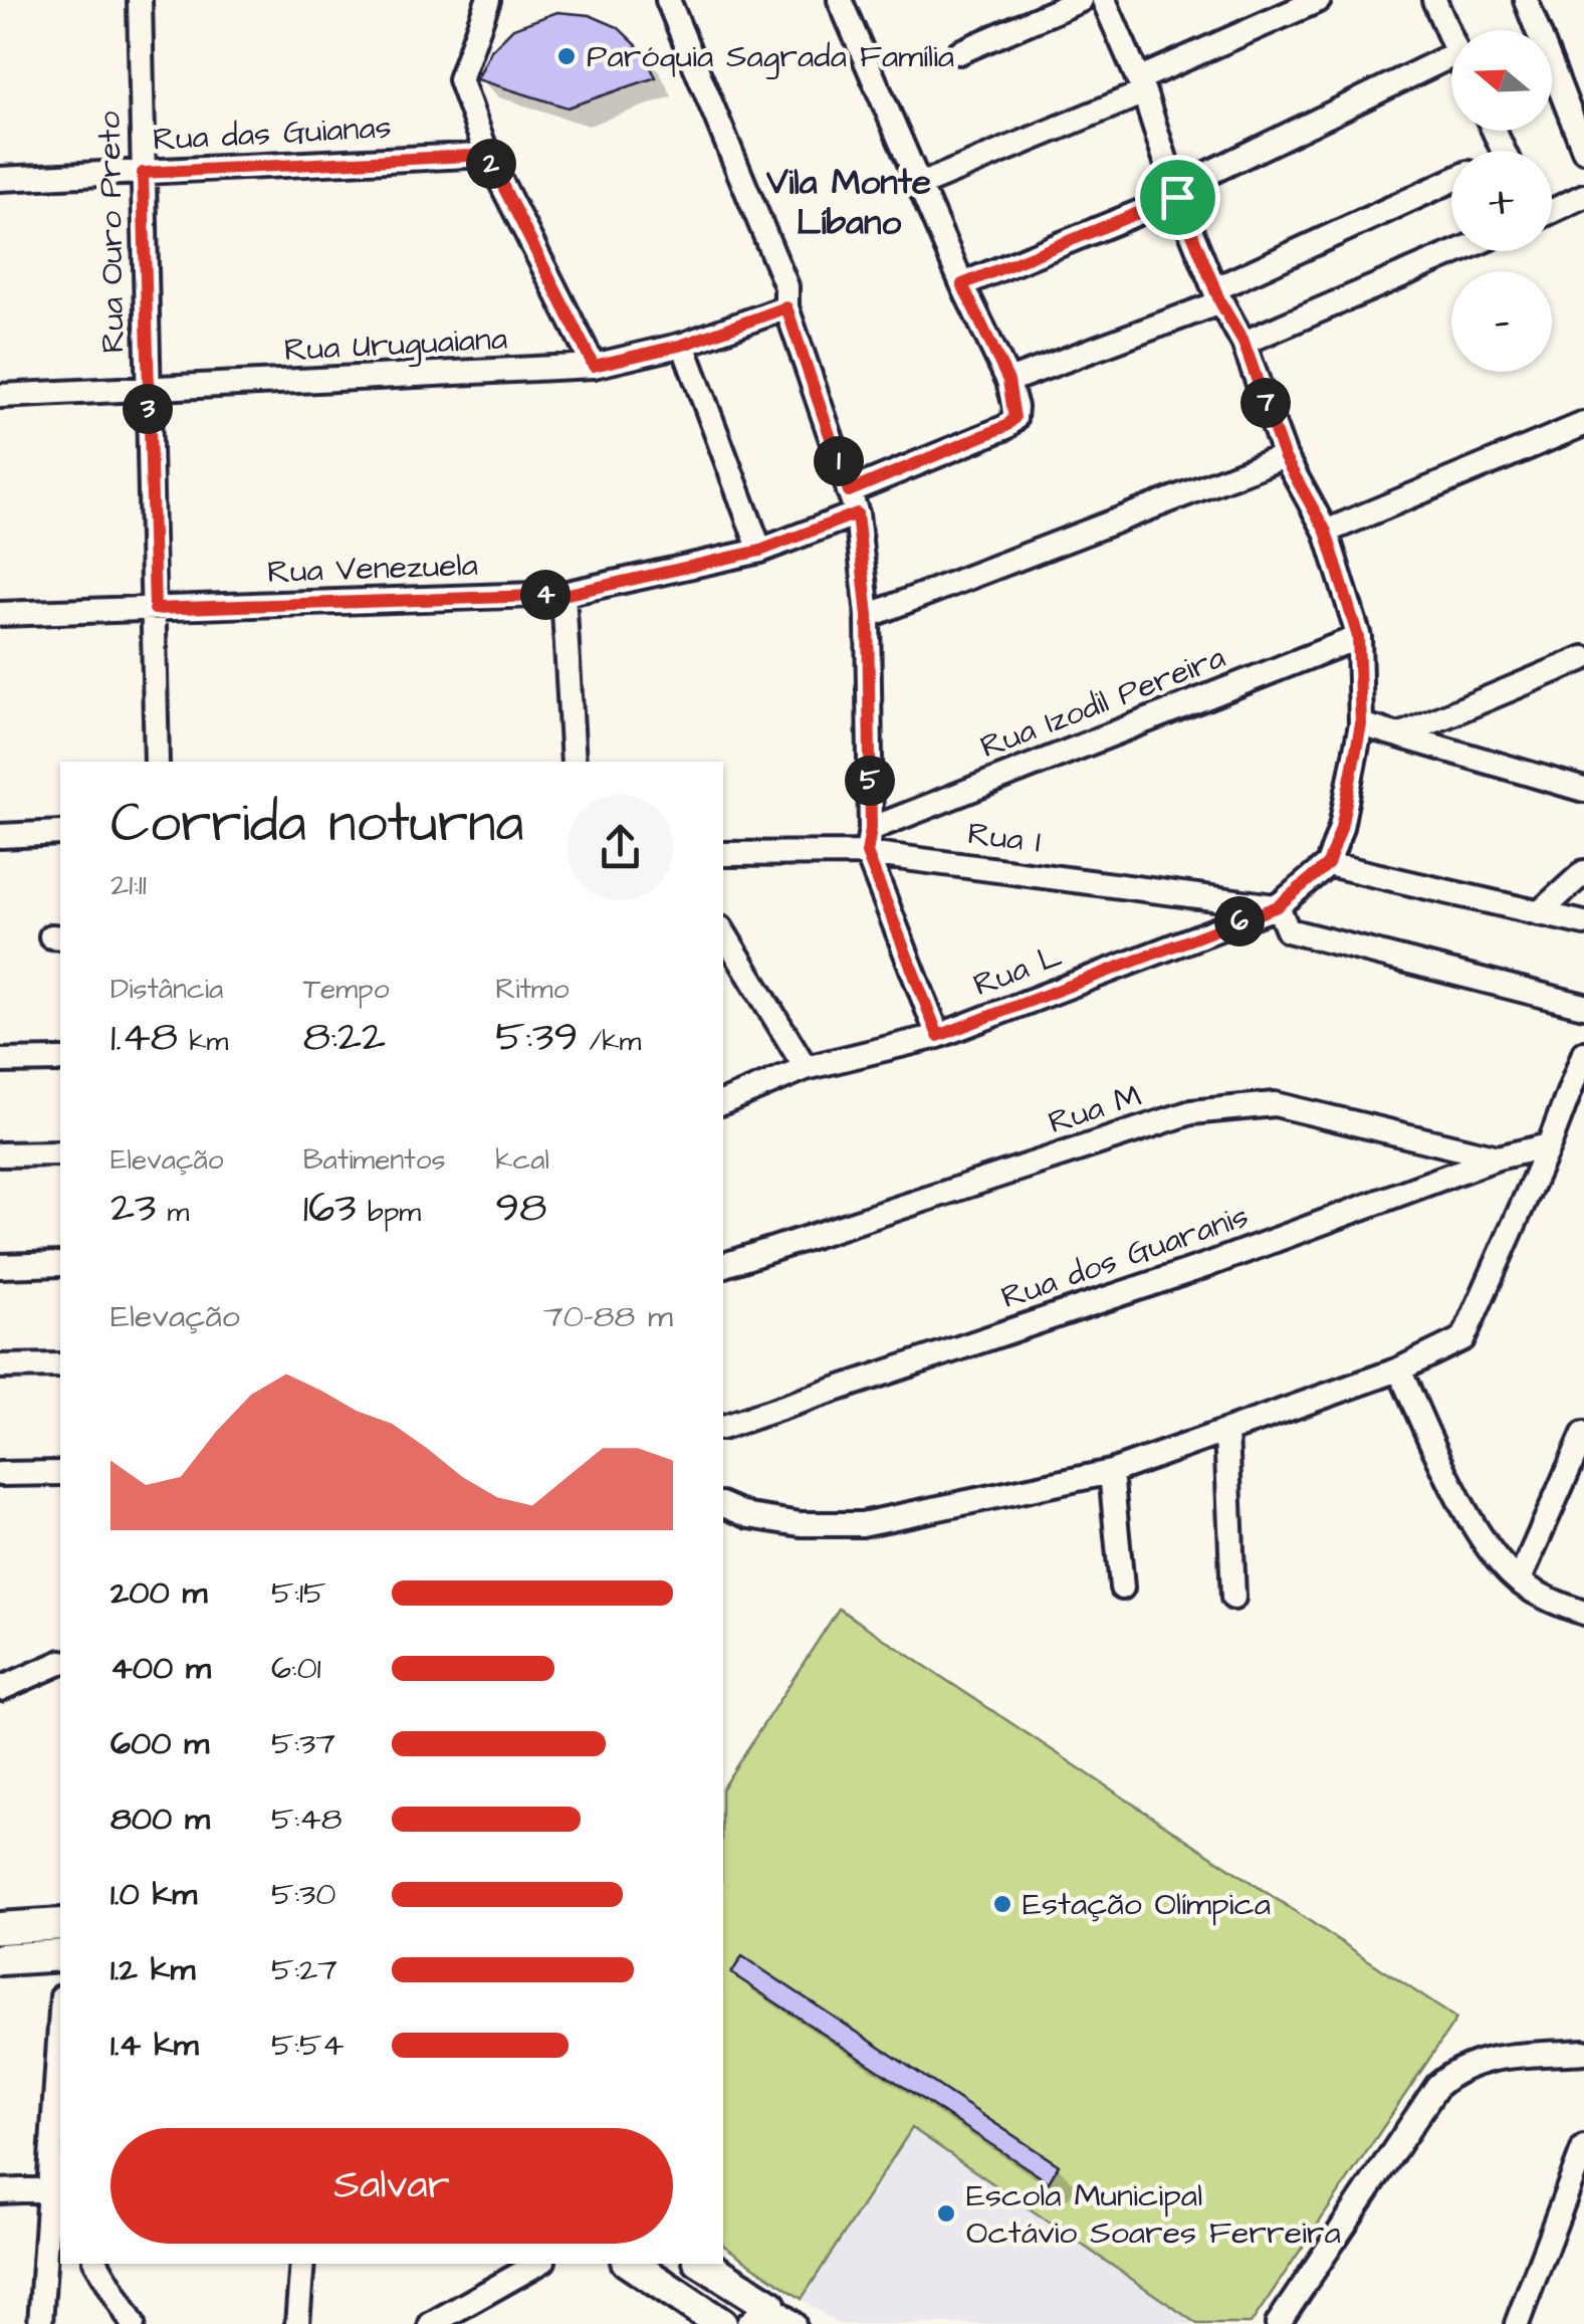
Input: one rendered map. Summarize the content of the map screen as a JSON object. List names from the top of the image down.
{
  "streets": {
    "street": [
      "Rua das Guianas",
      "Rua Ouro Preto",
      "Rua Uruguaiana",
      "Rua Venezuela",
      "Rua Izodil Pereira",
      "Rua I",
      "Rua L",
      "Rua M",
      "Rua dos Guaranis"
    ]
  },
  "crossings": [
    ["Rua das Guianas", "Rua Ouro Preto"],
    ["Rua Ouro Preto", "Rua Uruguaiana"],
    ["Rua Ouro Preto", "Rua Venezuela"],
    ["Rua I", "Rua L"],
    ["Rua M", "Rua dos Guaranis"]
  ],
  "districts": ["Vila Monte Líbano"],
  "places": ["Paróquia Sagrada Família", "Estação Olímpica", "Escola Municipal Octávio Soares Ferreira"],
  "north": "left",
  "page": {
    "map_buttons": ["+", "−"],
    "pins": [
      "2",
      "7",
      "3",
      "1",
      "4",
      "5",
      "6"
    ],
    "heading": ["Corrida noturna", "21:11"],
    "stats": [
      ["Distância", "1.48 km"],
      ["Tempo", "8:22"],
      ["Ritmo", "5:39 /km"],
      ["Elevação", "23 m"],
      ["Batimentos", "163 bpm"],
      ["kcal", "98"]
    ],
    "chart": ["Elevação", "70–88 m"],
    "list": [
      {
        "name": "200 m",
        "note": "5:15"
      },
      {
        "name": "400 m",
        "note": "6:01"
      },
      {
        "name": "600 m",
        "note": "5:37"
      },
      {
        "name": "800 m",
        "note": "5:48"
      },
      {
        "name": "1.0 km",
        "note": "5:30"
      },
      {
        "name": "1.2 km",
        "note": "5:27"
      },
      {
        "name": "1.4 km",
        "note": "5:54"
      }
    ],
    "buttons": "Salvar"
  }
}
